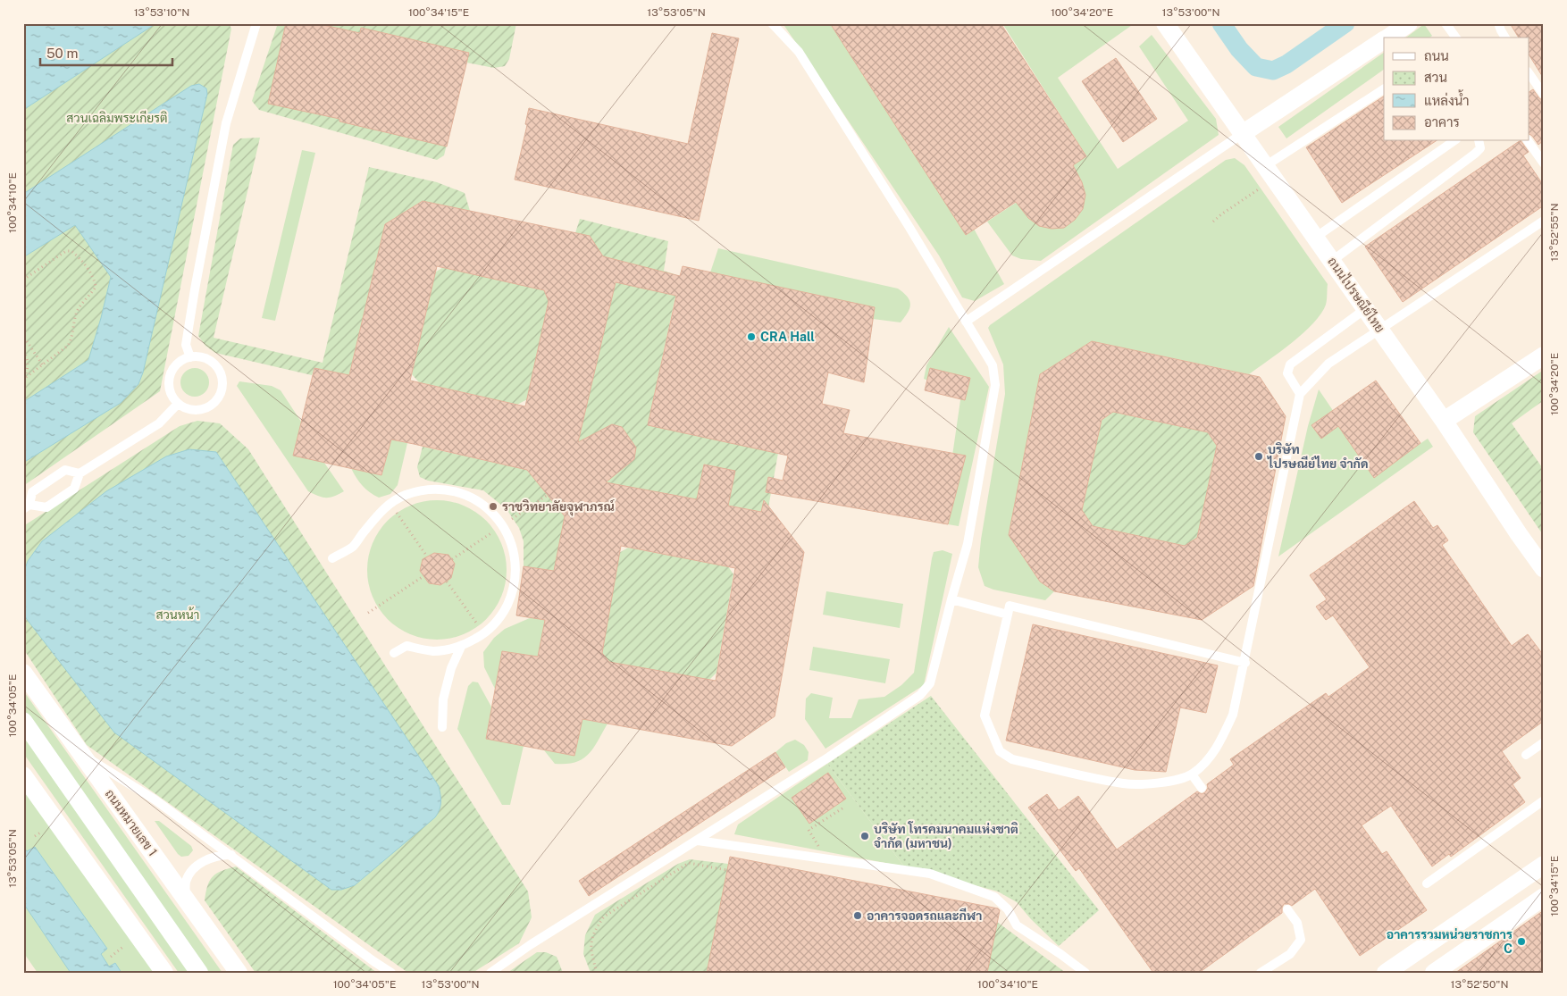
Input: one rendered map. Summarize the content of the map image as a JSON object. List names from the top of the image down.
{
  "streets": {
    "street": ["ถนนไปรษณีย์ไทย", "ถนนหมายเลข 1"]
  },
  "parks": ["สวนเฉลิมพระเกียรติ", "สวนหน้า"],
  "places": [
    "CRA Hall",
    "บริษัท ไปรษณีย์ไทย จำกัด",
    "ราชวิทยาลัยจุฬาภรณ์",
    "บริษัท โทรคมนาคมแห่งชาติ จำกัด (มหาชน)",
    "อาคารจอดรถและกีฬา",
    "อาคารรวมหน่วยราชการ C"
  ],
  "legend": [
    "ถนน",
    "สวน",
    "แหล่งน้ำ",
    "อาคาร"
  ],
  "scale_bar": "50 m",
  "coordinates": [
    "13°53'10\"N",
    "100°34'15\"E",
    "13°53'05\"N",
    "100°34'20\"E",
    "13°53'00\"N",
    "100°34'10\"E",
    "13°52'55\"N",
    "100°34'05\"E",
    "13°52'50\"N"
  ]
}
